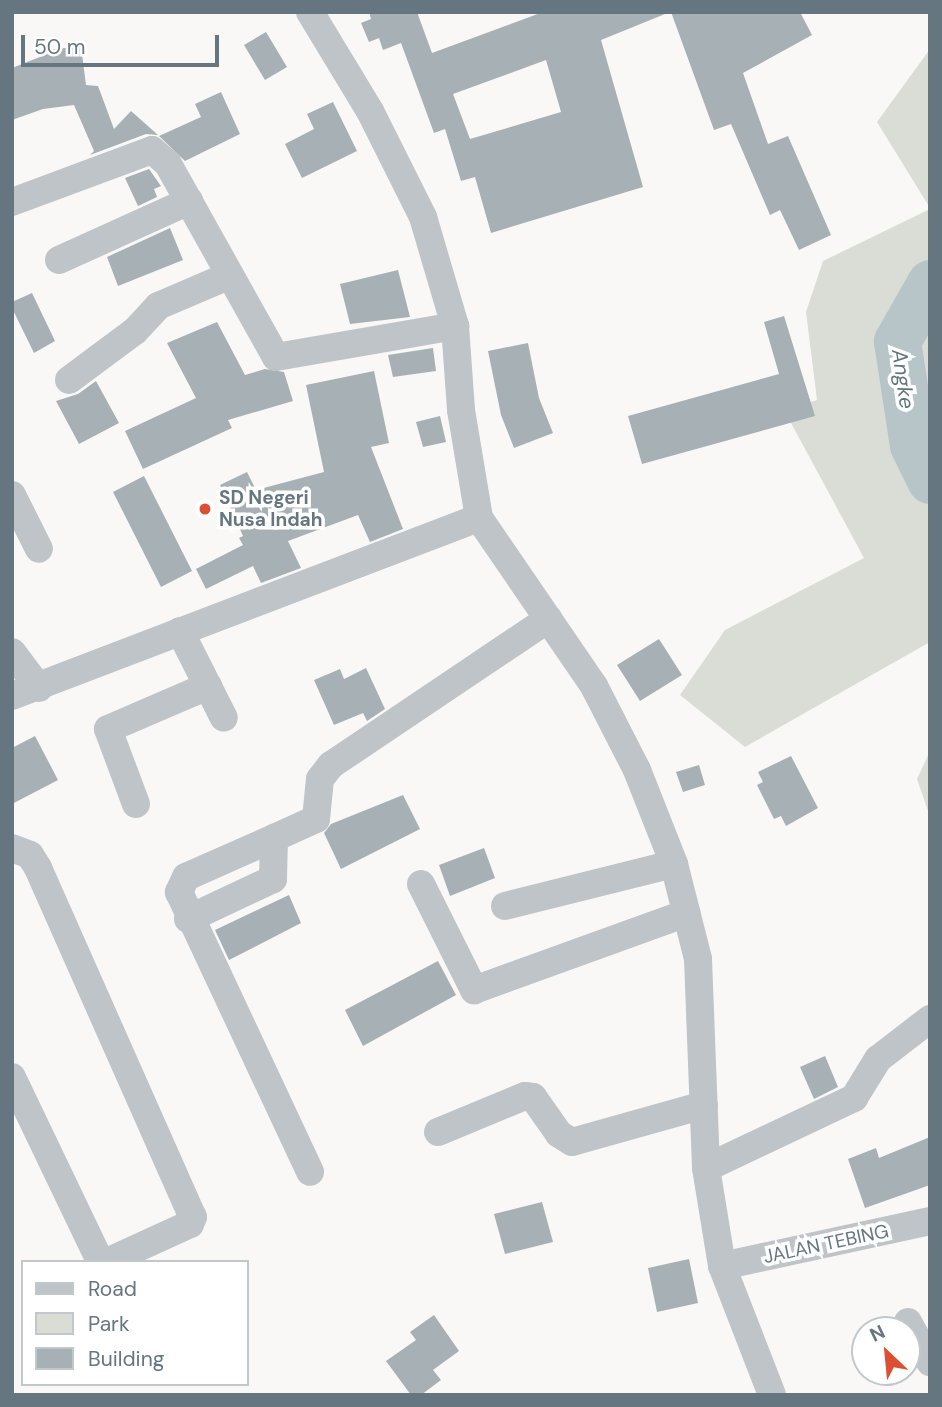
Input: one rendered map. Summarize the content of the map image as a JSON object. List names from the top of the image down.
{
  "streets": {
    "street": ["JALAN TEBING"]
  },
  "water": ["Angke"],
  "places": ["SD Negeri Nusa Indah"],
  "legend": ["Road", "Park", "Building"],
  "scale_bar": "50 m",
  "north": "top left"
}
